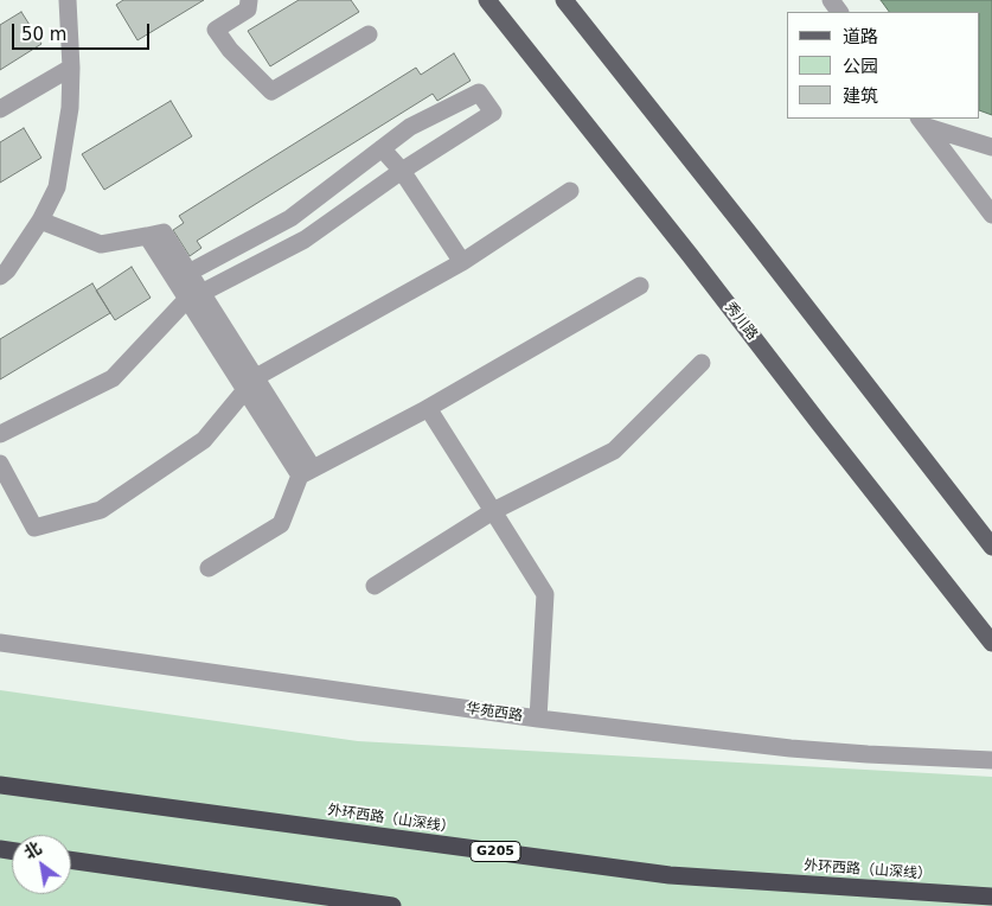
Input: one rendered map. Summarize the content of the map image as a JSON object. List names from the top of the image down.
{
  "streets": {
    "highway": ["外环西路（山深线）", "G205"],
    "main road": ["秀川路"],
    "street": ["华苑西路"]
  },
  "legend": ["道路", "公园", "建筑"],
  "scale_bar": "50 m",
  "north": "top left"
}
